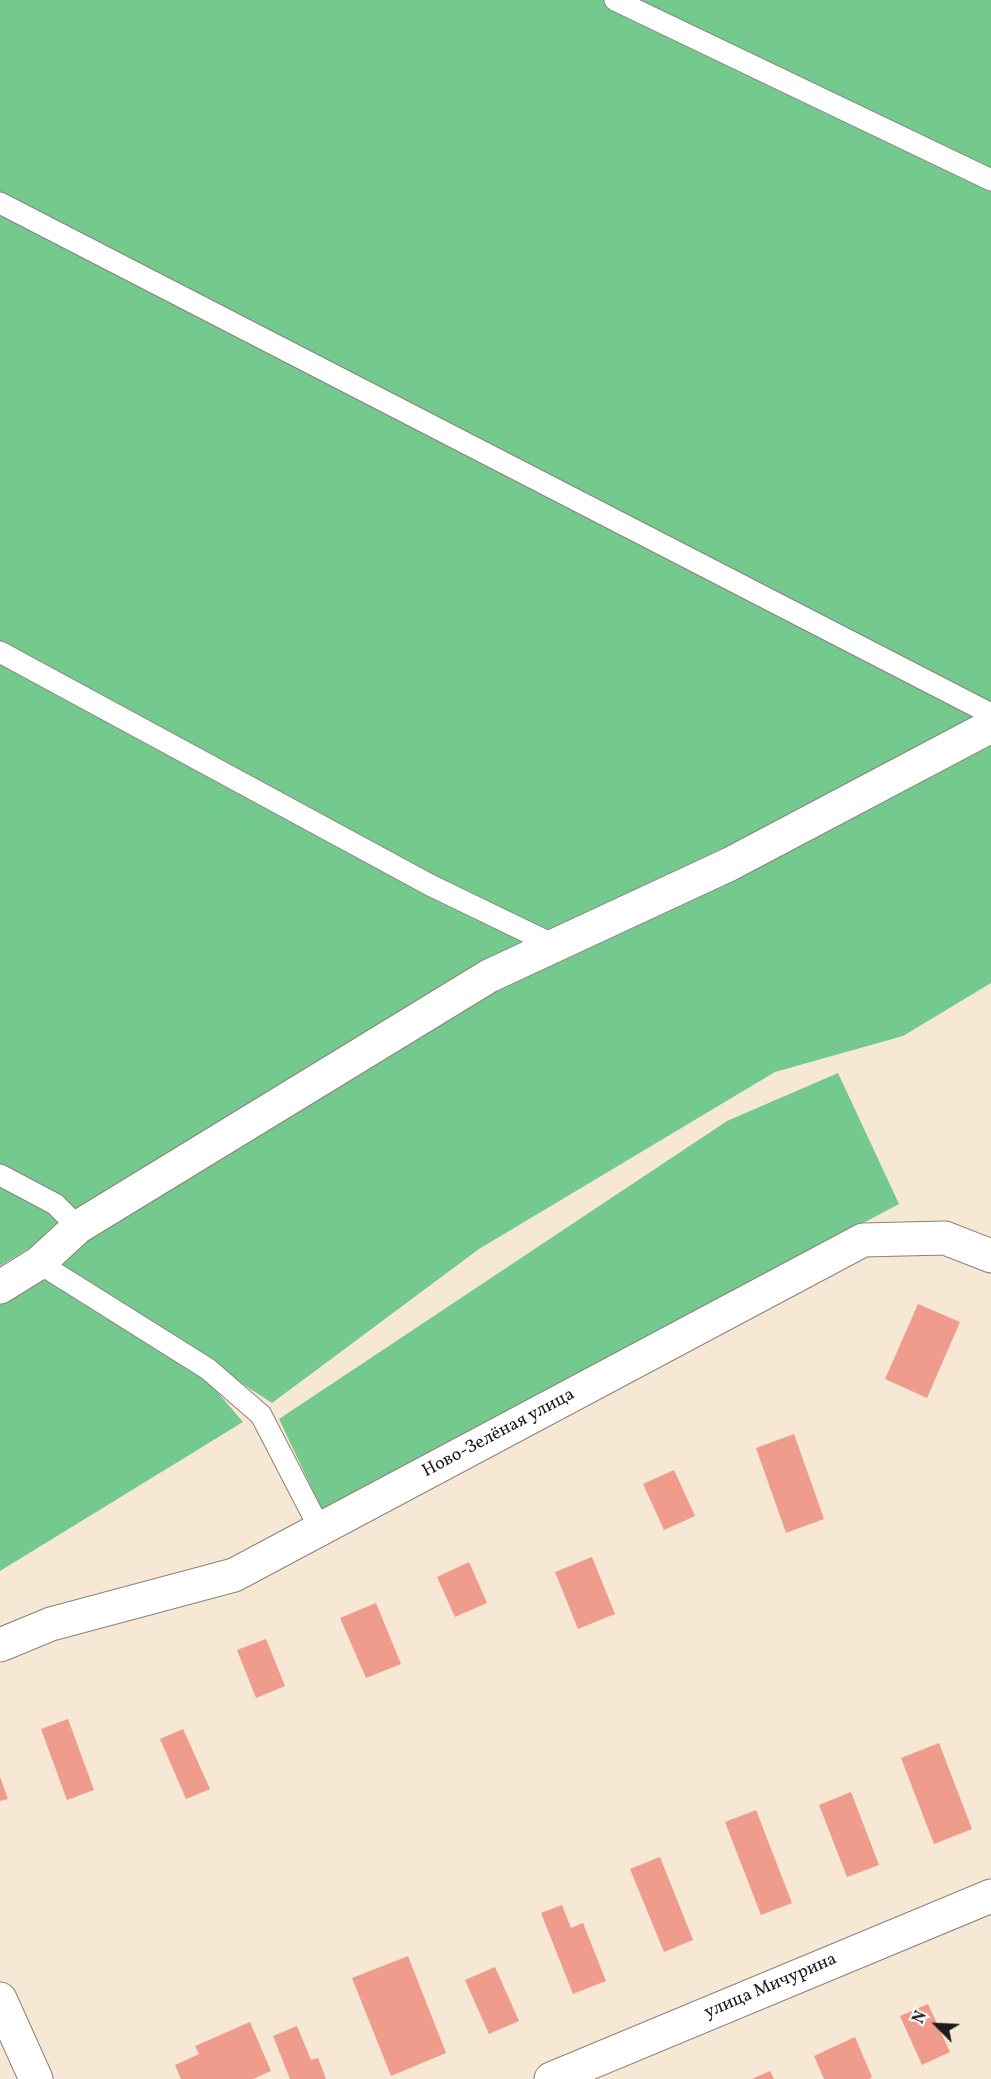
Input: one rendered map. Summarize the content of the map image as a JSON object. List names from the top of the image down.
{
  "streets": {
    "street": ["Ново-Зелёная улица", "улица Мичурина"]
  },
  "north": "top left"
}
